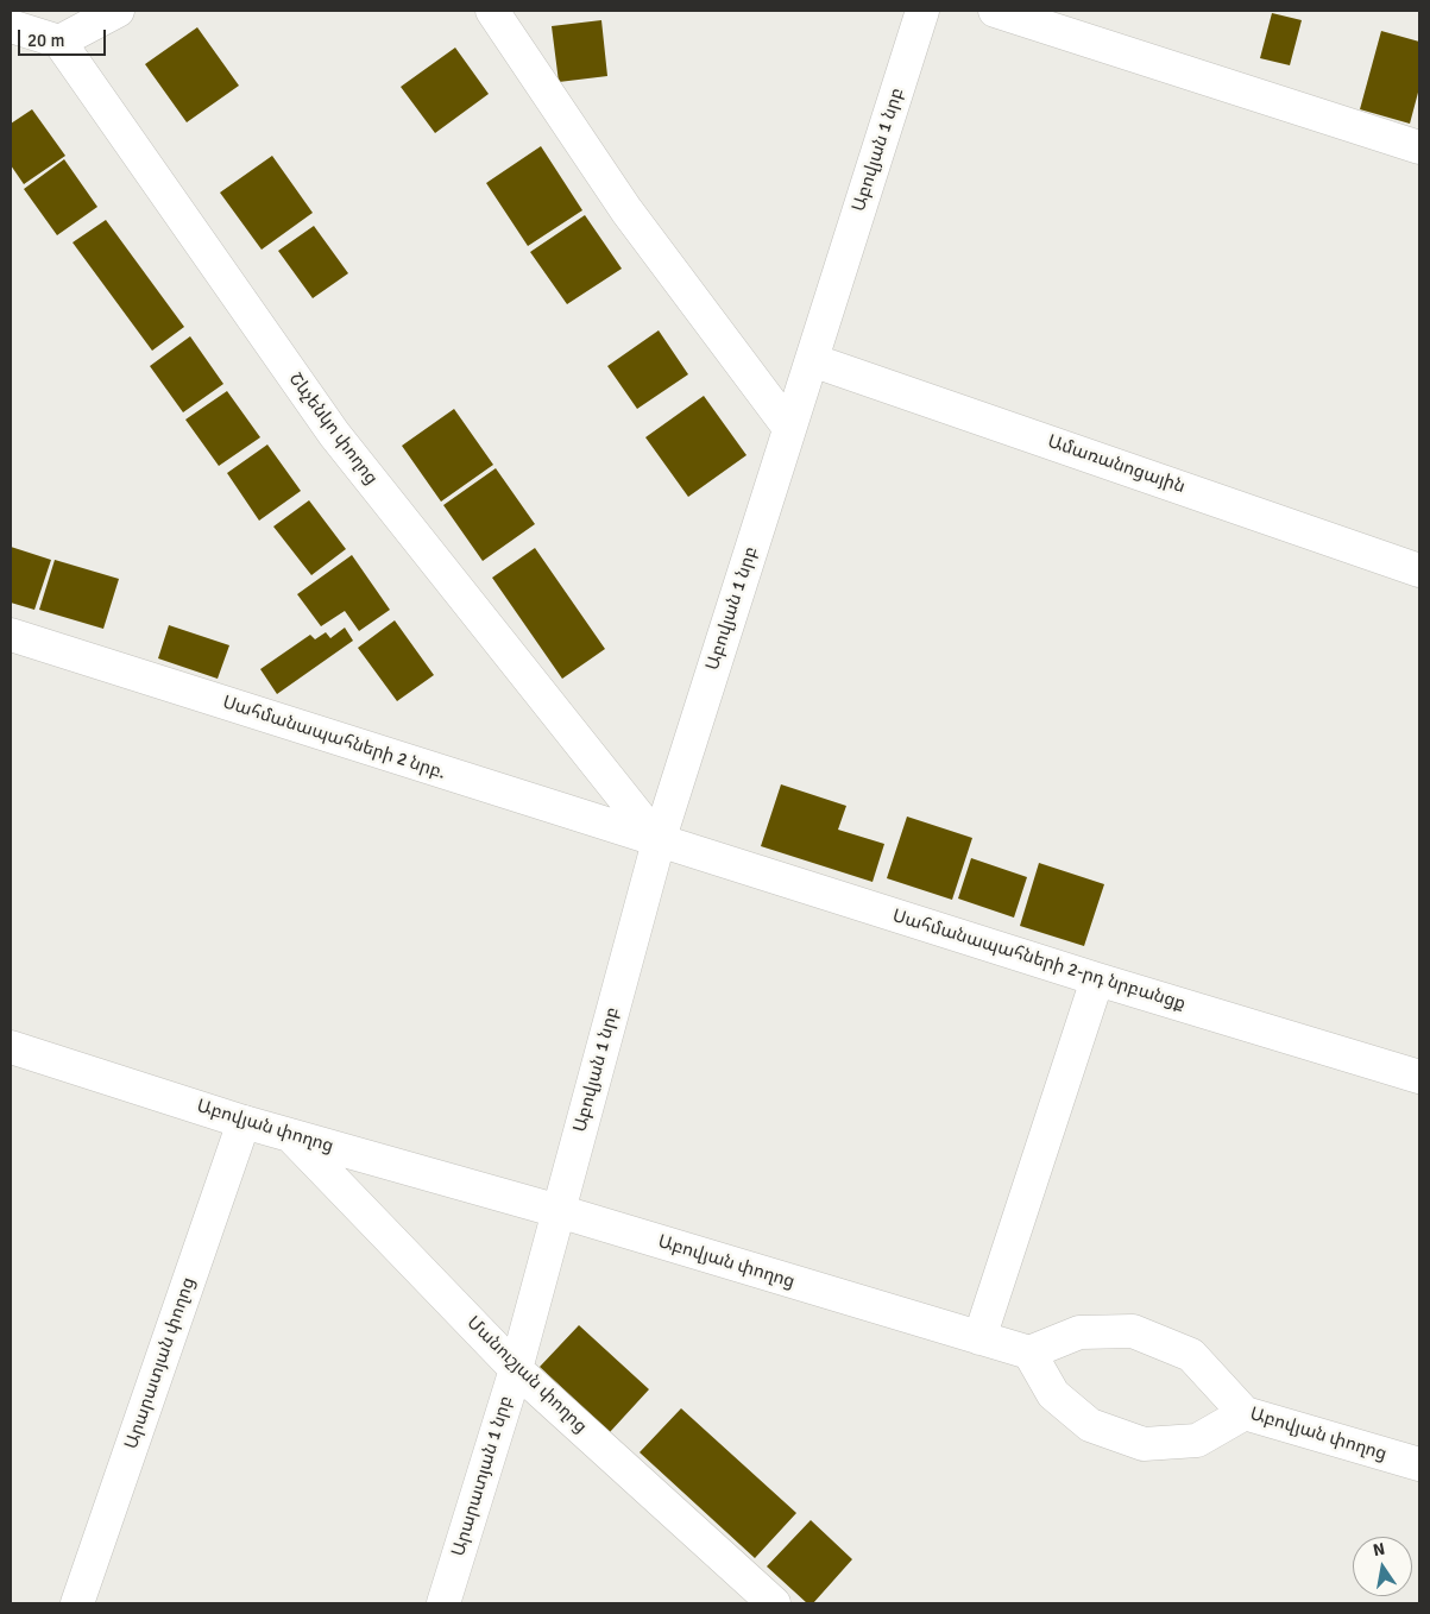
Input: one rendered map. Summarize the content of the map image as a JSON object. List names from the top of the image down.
{
  "streets": {
    "street": [
      "Աբովյան 1 նրբ",
      "Շևչենկո փողոց",
      "Ամառանոցային",
      "Սահմանապահների 2 նրբ.",
      "Սահմանապահների 2-րդ նրբանցք",
      "Աբովյան փողոց",
      "Արարատյան փողոց",
      "Մանուշյան փողոց",
      "Արարատյան 1 նրբ"
    ]
  },
  "crossings": [
    ["Աբովյան 1 նրբ", "Շևչենկո փողոց"],
    ["Աբովյան 1 նրբ", "Ամառանոցային"],
    ["Աբովյան 1 նրբ", "Սահմանապահների 2 նրբ."],
    ["Աբովյան 1 նրբ", "Սահմանապահների 2-րդ նրբանցք"],
    ["Աբովյան 1 նրբ", "Աբովյան փողոց"],
    ["Աբովյան 1 նրբ", "Արարատյան 1 նրբ"],
    ["Շևչենկո փողոց", "Սահմանապահների 2 նրբ."],
    ["Շևչենկո փողոց", "Սահմանապահների 2-րդ նրբանցք"],
    ["Սահմանապահների 2 նրբ.", "Սահմանապահների 2-րդ նրբանցք"],
    ["Աբովյան փողոց", "Արարատյան փողոց"],
    ["Աբովյան փողոց", "Մանուշյան փողոց"],
    ["Աբովյան փողոց", "Արարատյան 1 նրբ"],
    ["Մանուշյան փողոց", "Արարատյան 1 նրբ"]
  ],
  "scale_bar": "20 m",
  "north": "top"
}
